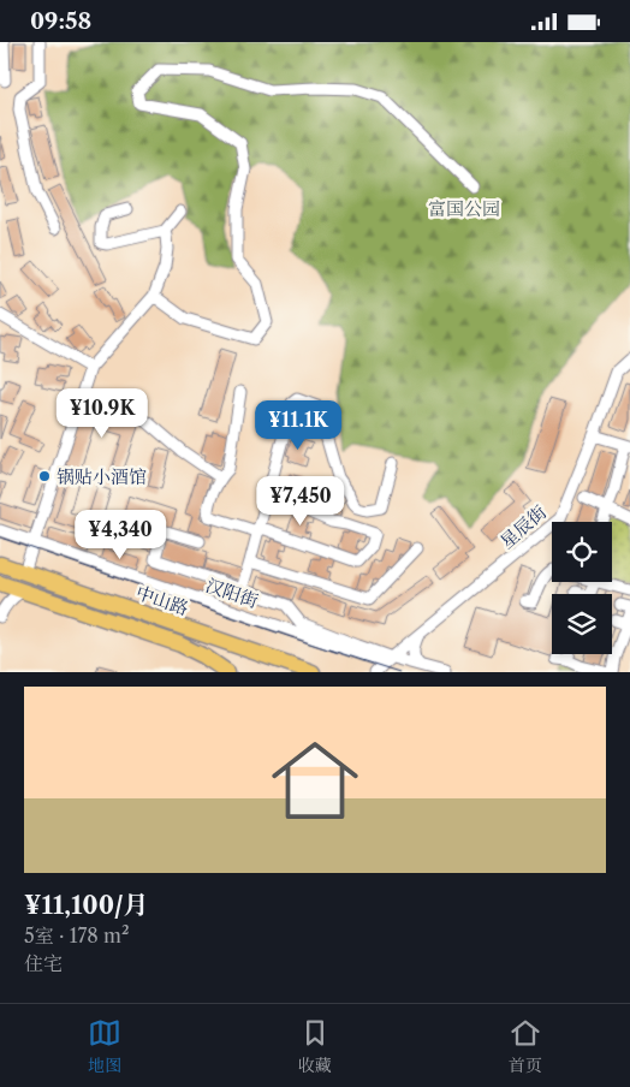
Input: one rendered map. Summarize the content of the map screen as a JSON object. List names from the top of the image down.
{
  "streets": {
    "highway": ["中山路"],
    "street": ["星辰街", "汉阳街"]
  },
  "crossings": [
    ["星辰街", "汉阳街"]
  ],
  "parks": ["富国公园"],
  "places": ["锅贴小酒馆"],
  "page": {
    "status": "09:58",
    "price": [
      "¥10.9K",
      "¥11.1K",
      "¥7,450",
      "¥4,340"
    ],
    "list": [
      {
        "name": "¥11,100/月",
        "note": "5室 · 178 m² · 住宅"
      }
    ],
    "tabs": ["地图", "收藏", "首页"]
  }
}
